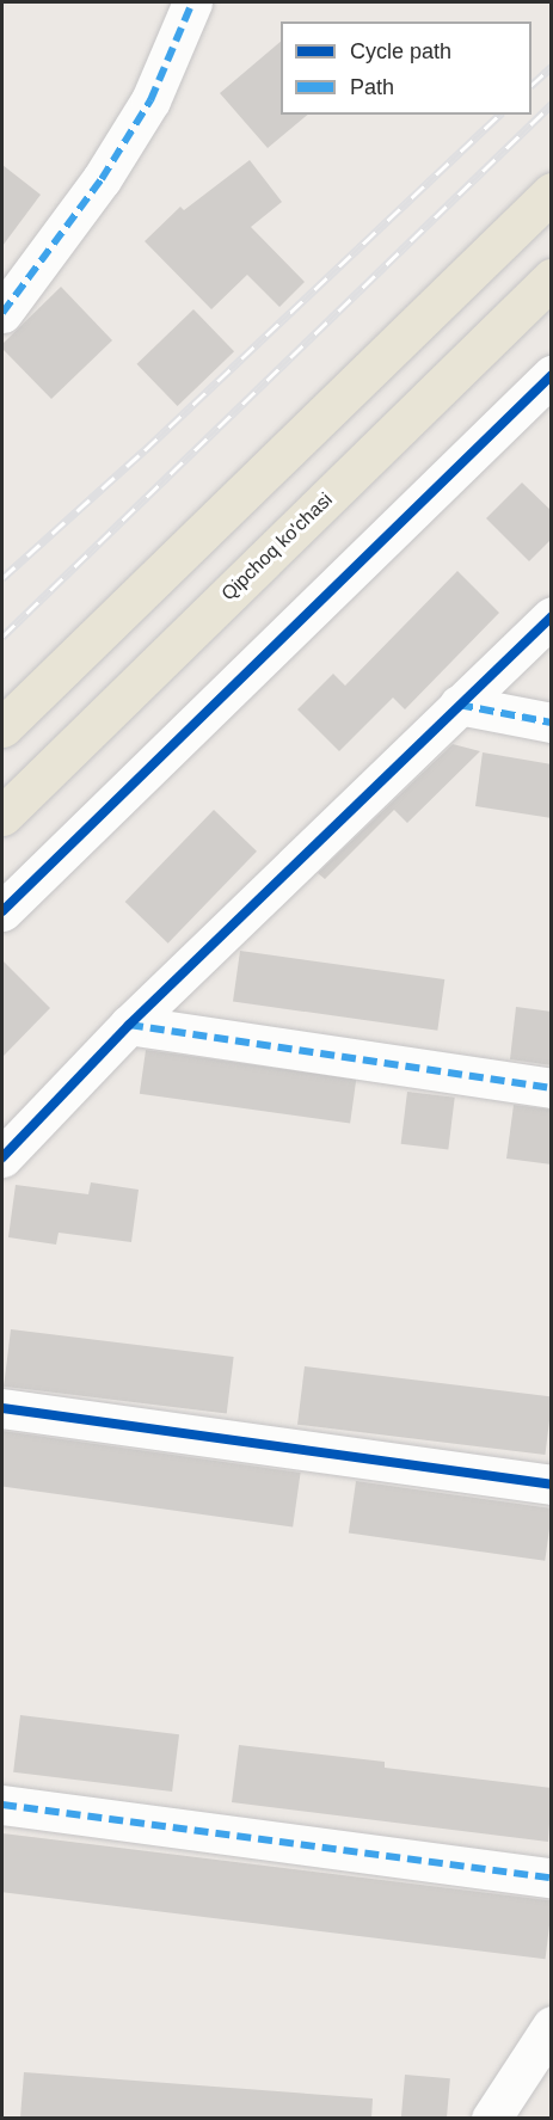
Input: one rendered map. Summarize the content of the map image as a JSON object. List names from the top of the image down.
{
  "streets": {
    "main road": ["Qipchoq ko'chasi"]
  },
  "legend": ["Cycle path", "Path"]
}
